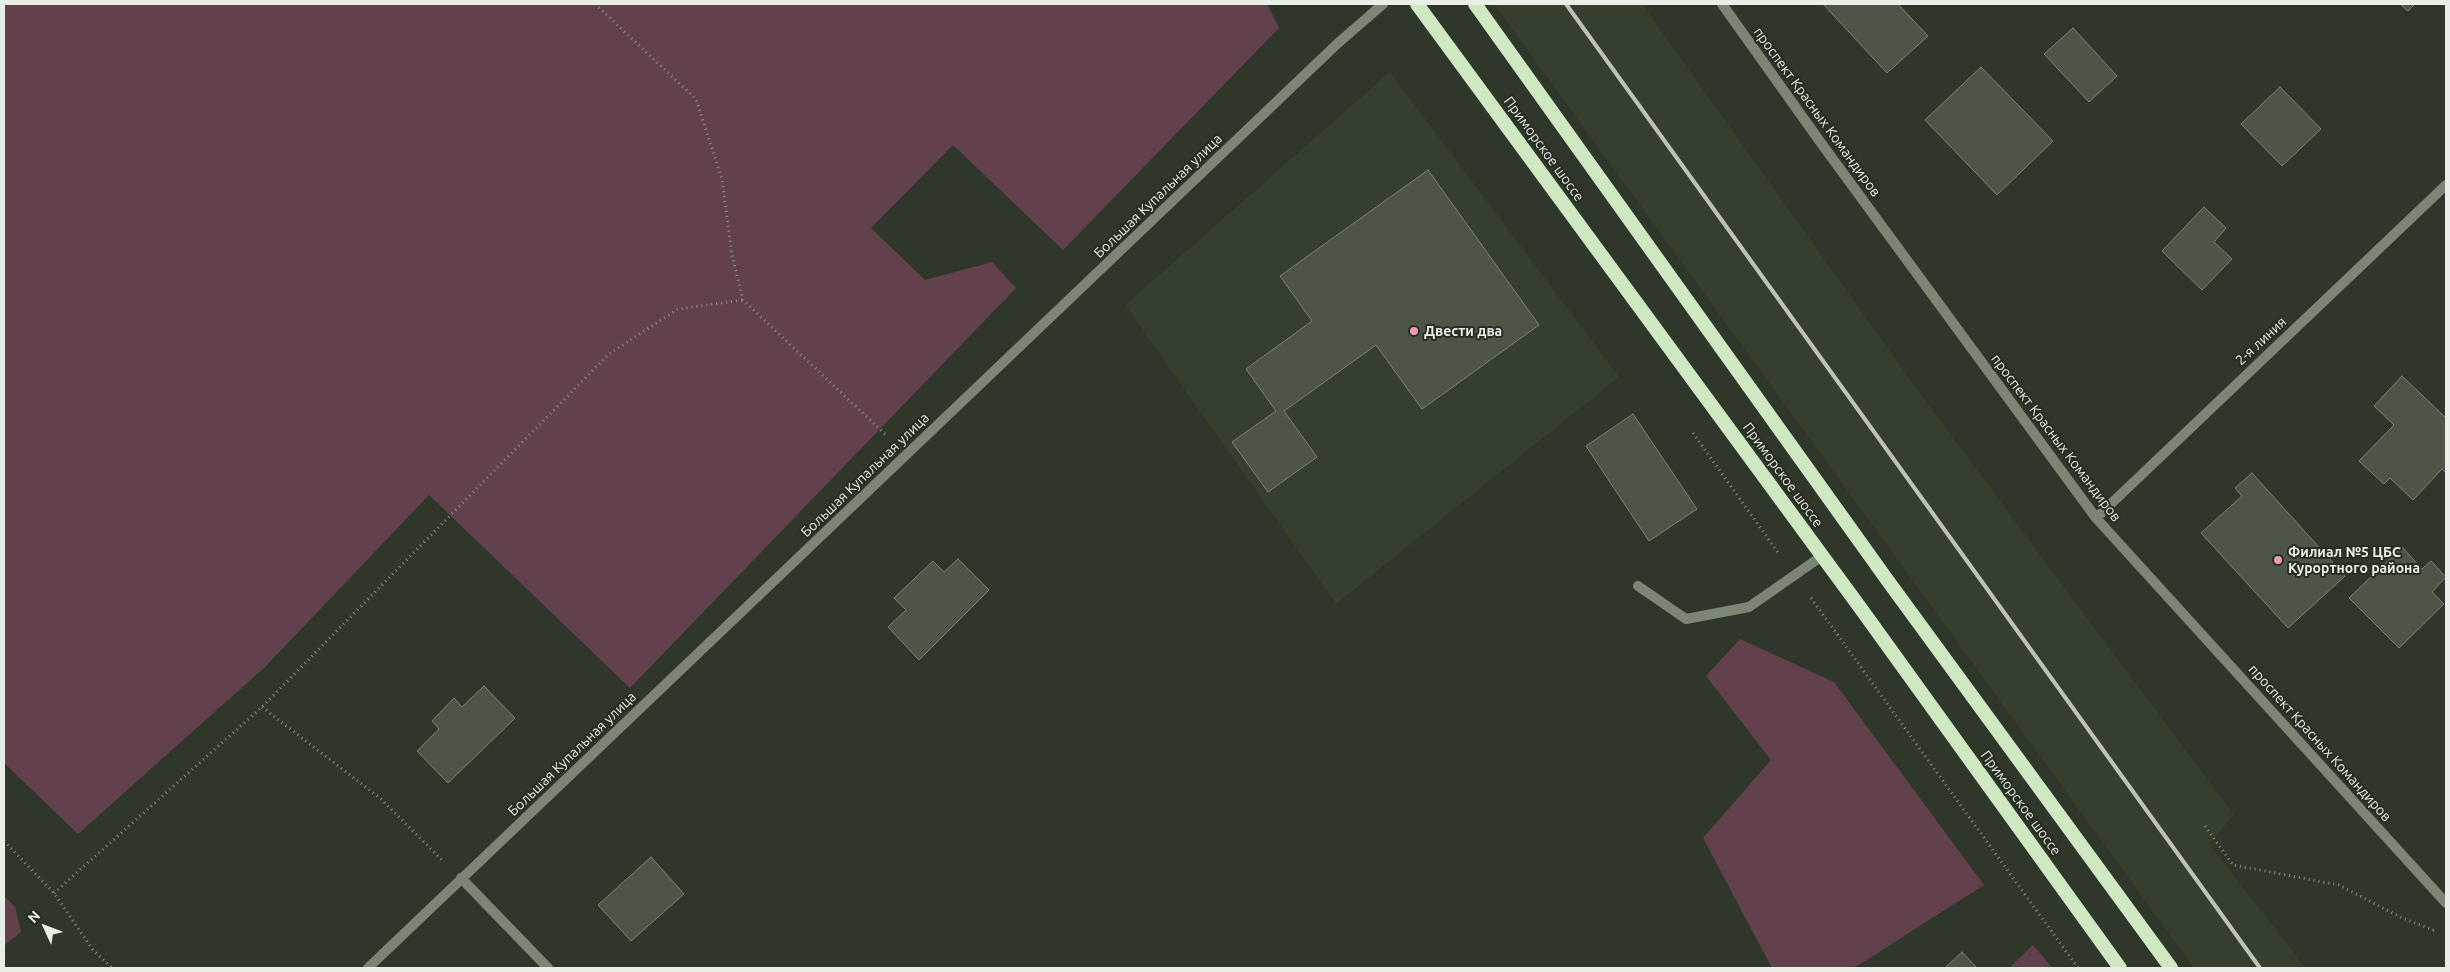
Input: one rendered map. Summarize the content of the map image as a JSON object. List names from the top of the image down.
{
  "streets": {
    "highway": ["Приморское шоссе"],
    "street": ["проспект Красных Командиров", "Большая Купальная улица", "2-я линия"]
  },
  "crossings": [
    ["проспект Красных Командиров", "2-я линия"]
  ],
  "places": ["Двести два", "Филиал №5 ЦБС Курортного района"],
  "north": "top left"
}
